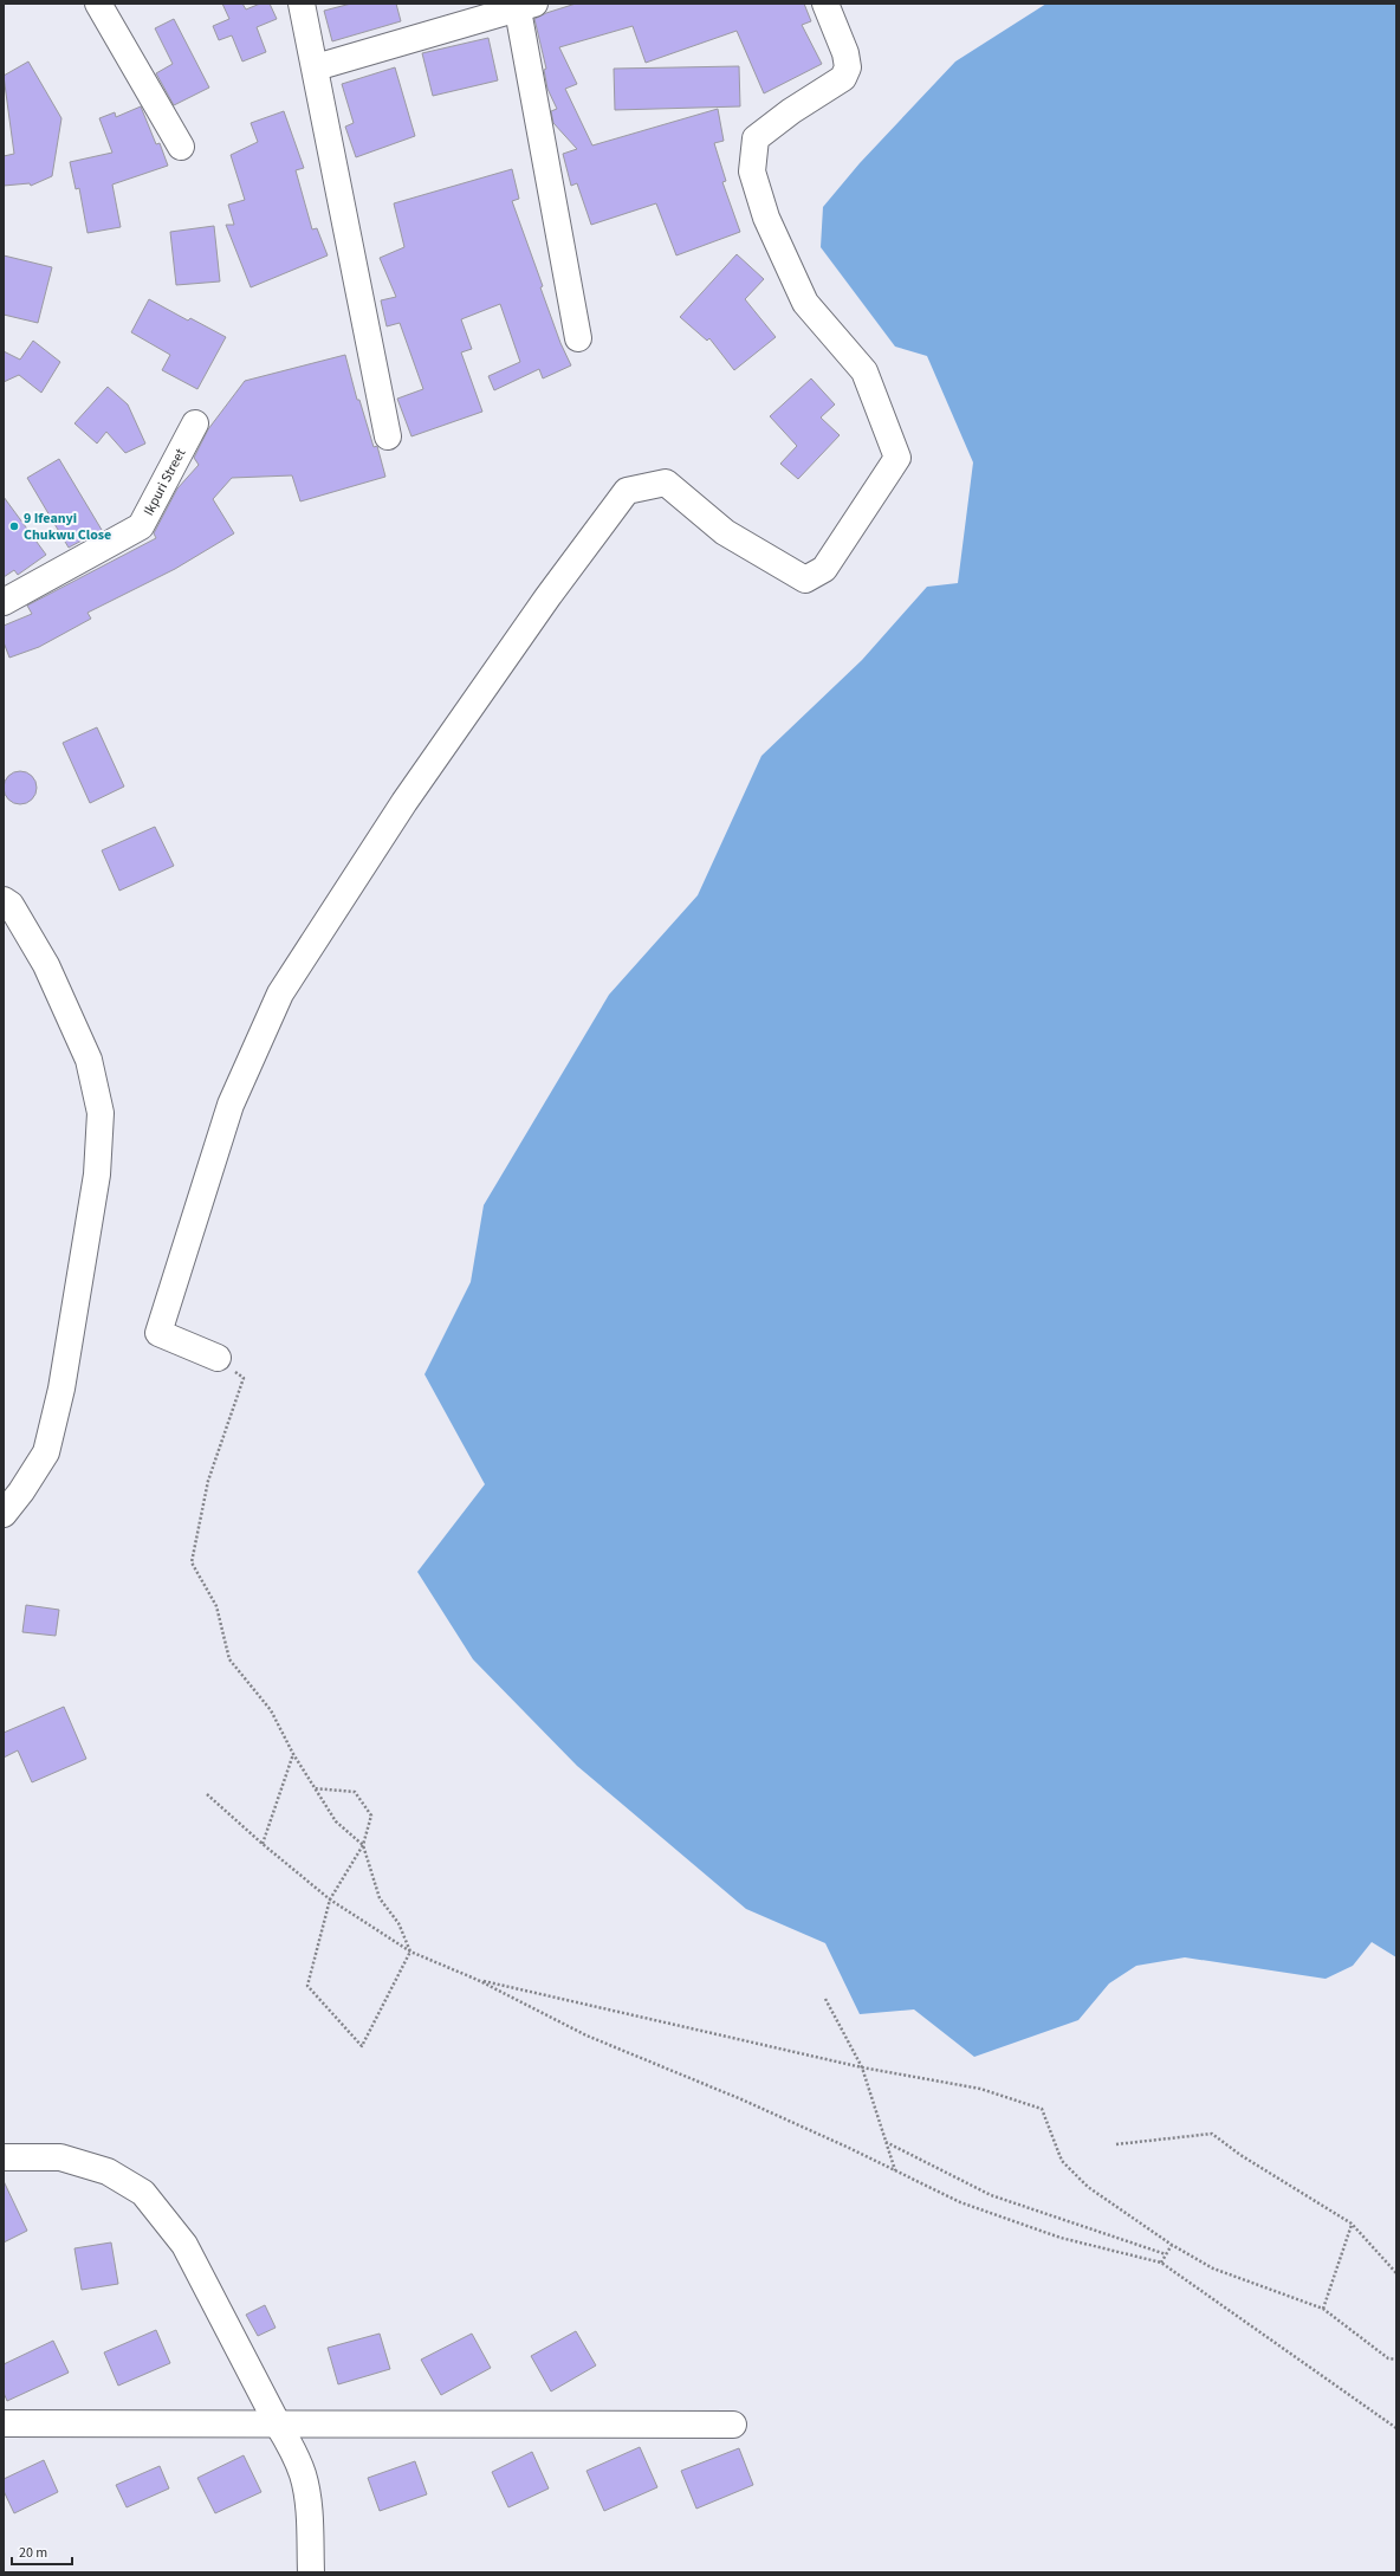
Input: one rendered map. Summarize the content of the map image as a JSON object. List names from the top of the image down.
{
  "streets": {
    "street": ["Ikpuri Street"]
  },
  "places": ["9 Ifeanyi Chukwu Close"],
  "scale_bar": "20 m"
}
